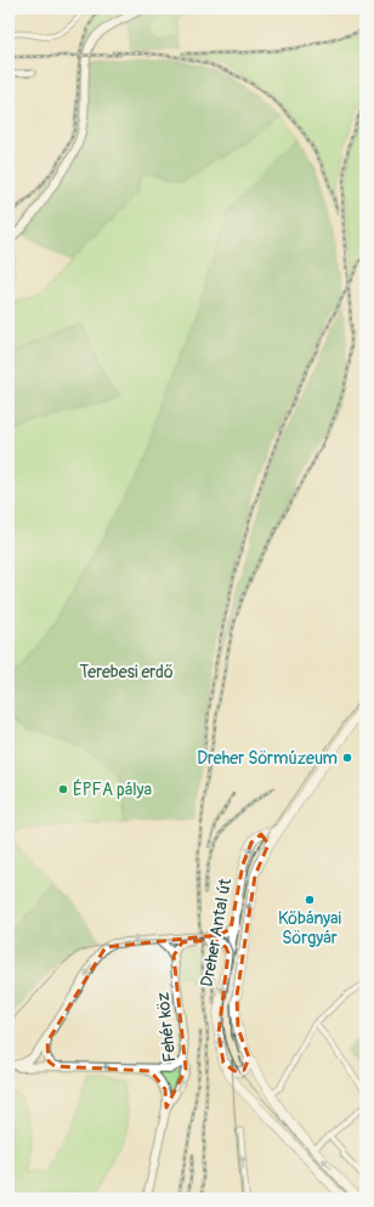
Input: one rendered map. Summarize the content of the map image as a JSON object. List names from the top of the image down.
{
  "streets": {
    "main road": ["Dreher Antal út", "Fehér köz"]
  },
  "parks": ["Terebesi erdő"],
  "places": ["Dreher Sörmúzeum", "ÉPFA pálya", "Kőbányai Sörgyár"]
}
